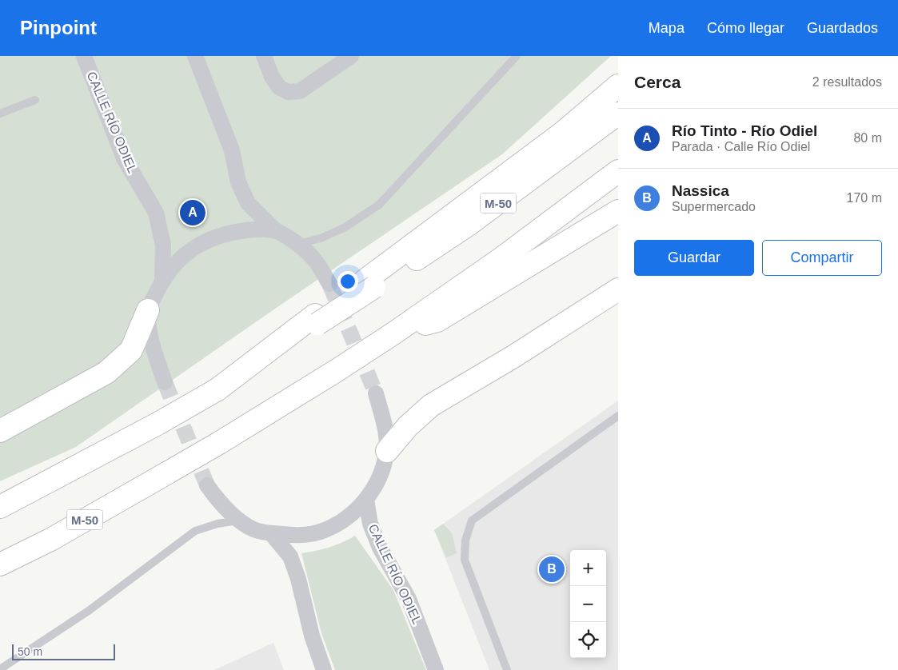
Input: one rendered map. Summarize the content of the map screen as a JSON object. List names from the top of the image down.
{
  "streets": {
    "highway": ["M-50"],
    "street": ["CALLE RÍO ODIEL"]
  },
  "scale_bar": "50 m",
  "page": {
    "header": "Pinpoint",
    "nav": ["Mapa", "Cómo llegar", "Guardados"],
    "heading": ["Cerca", "2 resultados"],
    "list": [
      {
        "mark": "A",
        "name": "Río Tinto - Río Odiel",
        "note": "Parada · Calle Río Odiel",
        "value": "80 m"
      },
      {
        "mark": "B",
        "name": "Nassica",
        "note": "Supermercado",
        "value": "170 m"
      }
    ],
    "pins": ["A", "B"],
    "buttons": ["Guardar", "Compartir"],
    "map_buttons": ["+", "−"],
    "scale": "50 m"
  }
}
